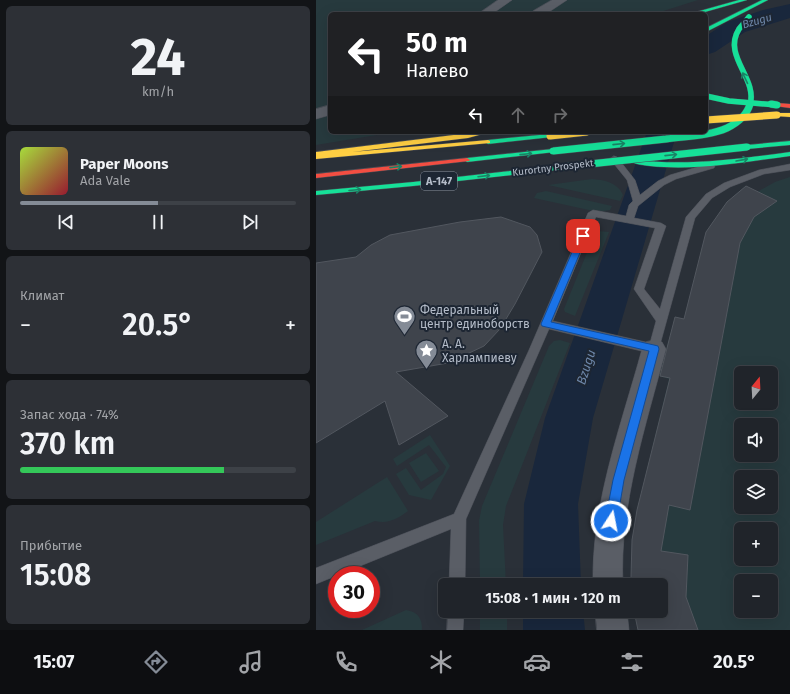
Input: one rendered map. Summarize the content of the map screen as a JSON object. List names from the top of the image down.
{
  "streets": {
    "main road": ["Kurortny Prospekt", "А-147"]
  },
  "water": ["Bzugu"],
  "places": {
    "sports": ["Федеральный центр единоборств"],
    "place": ["А. А. Харлампиеву"]
  },
  "north": "top",
  "page": {
    "tile": [
      ["24", "km/h"],
      "Климат",
      ["Запас хода · 74%", "370 km"],
      ["Прибытие", "15:08"]
    ],
    "turn": ["50 m", "Налево"],
    "song": ["Paper Moons", "Ada Vale"],
    "heat": ["−", "20.5°", "+"],
    "map_buttons": ["+", "−"],
    "limit": "30",
    "trip": "15:08 · 1 мин · 120 m",
    "tabs": ["15:07", "20.5°"]
  }
}
